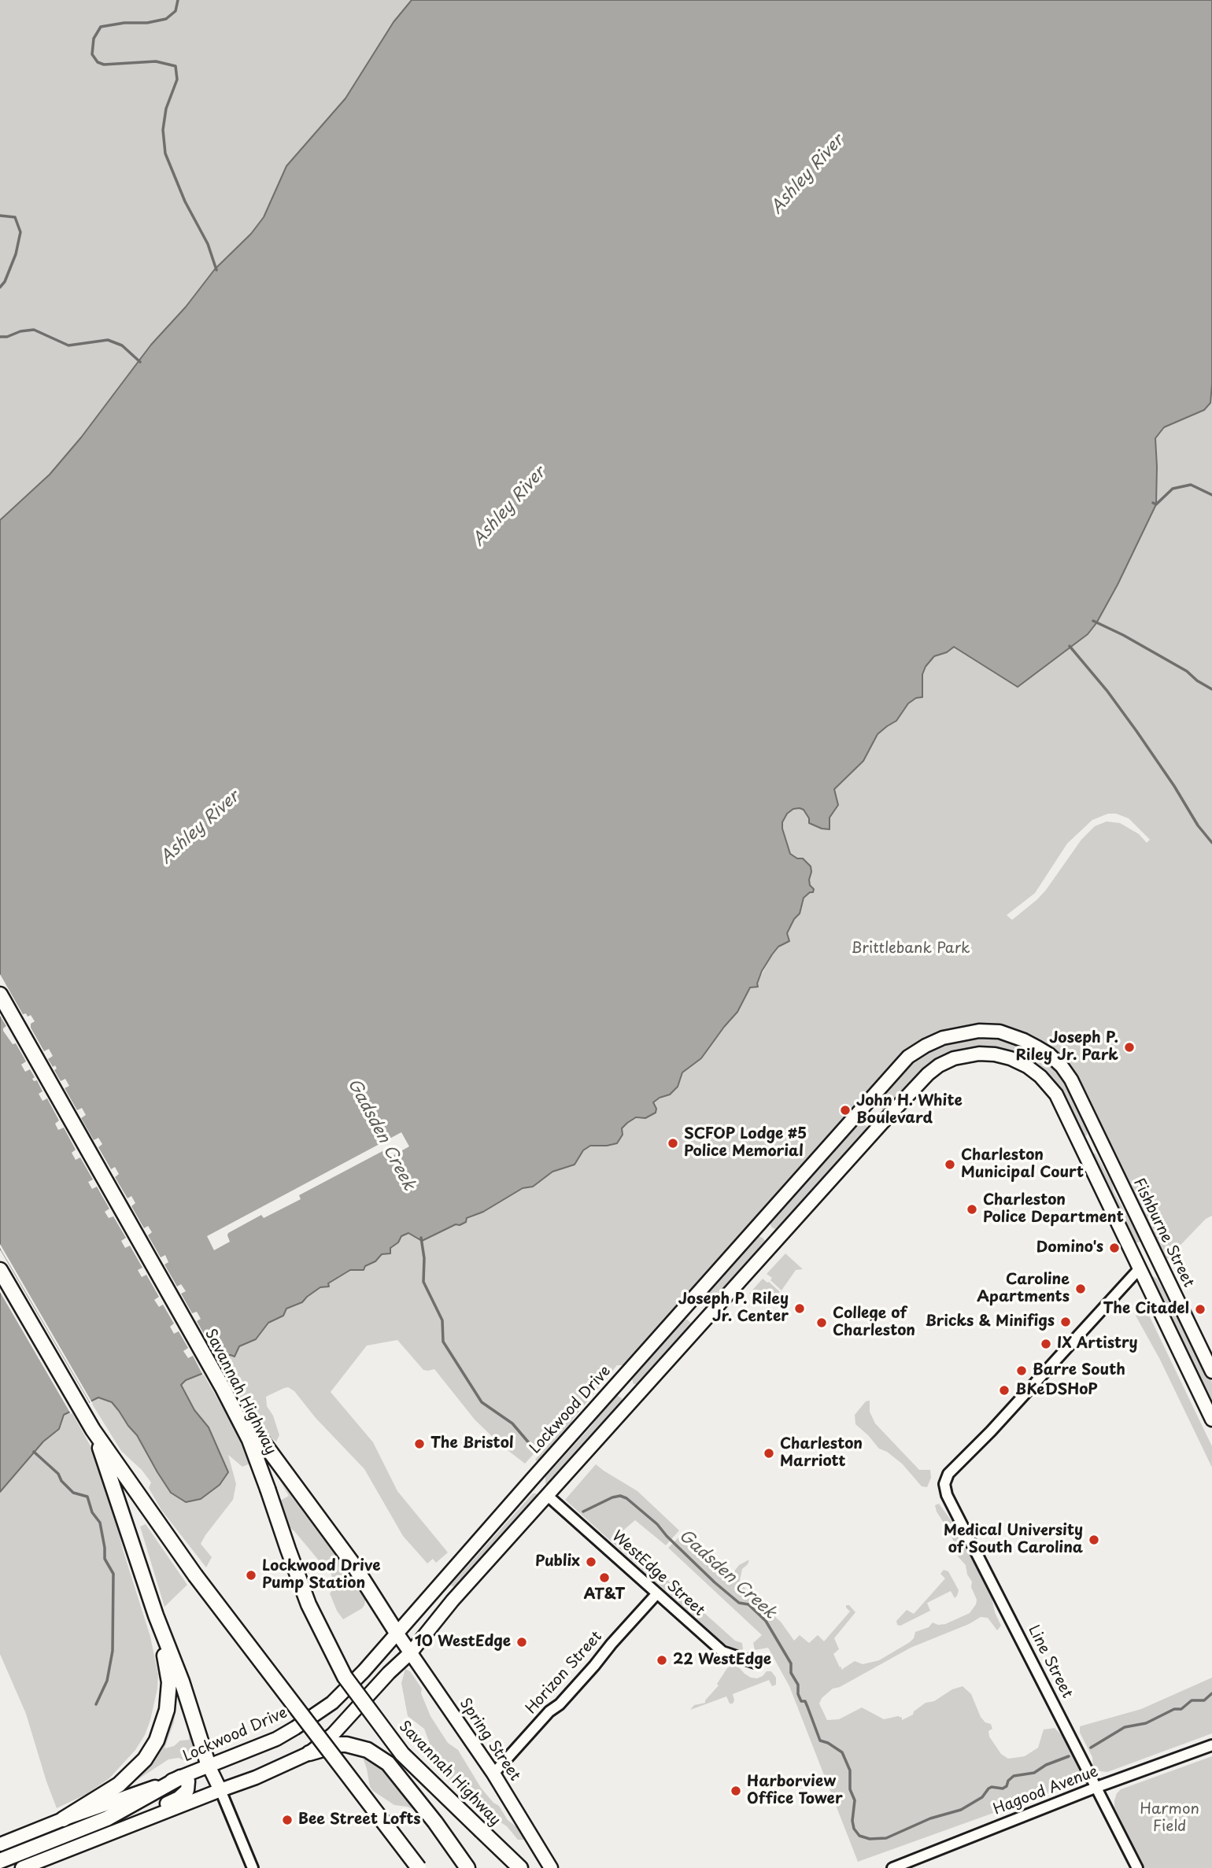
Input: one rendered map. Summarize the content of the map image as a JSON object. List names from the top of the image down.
{
  "streets": {
    "highway": ["Savannah Highway"],
    "main road": ["Fishburne Street", "Lockwood Drive", "Spring Street"],
    "street": [
      "WestEdge Street",
      "Line Street",
      "Horizon Street",
      "Hagood Avenue"
    ]
  },
  "crossings": [
    ["Fishburne Street", "Lockwood Drive"],
    ["Lockwood Drive", "Spring Street"],
    ["WestEdge Street", "Horizon Street"],
    ["Line Street", "Hagood Avenue"],
    ["Horizon Street", "Spring Street"]
  ],
  "water": ["Ashley River", "Gadsden Creek"],
  "parks": ["Brittlebank Park", "Harmon Field"],
  "places": [
    "Joseph P. Riley Jr. Park",
    "John H. White Boulevard",
    "SCFOP Lodge #5 Police Memorial",
    "Charleston Municipal Court",
    "Charleston Police Department",
    "Domino's",
    "Caroline Apartments",
    "Joseph P. Riley Jr. Center",
    "The Citadel",
    "Bricks & Minifigs",
    "College of Charleston",
    "IX Artistry",
    "Barre South",
    "BKeDSHoP",
    "The Bristol",
    "Charleston Marriott",
    "Medical University of South Carolina",
    "Publix",
    "Lockwood Drive Pump Station",
    "AT&T",
    "10 WestEdge",
    "22 WestEdge",
    "Harborview Office Tower",
    "Bee Street Lofts"
  ]
}
